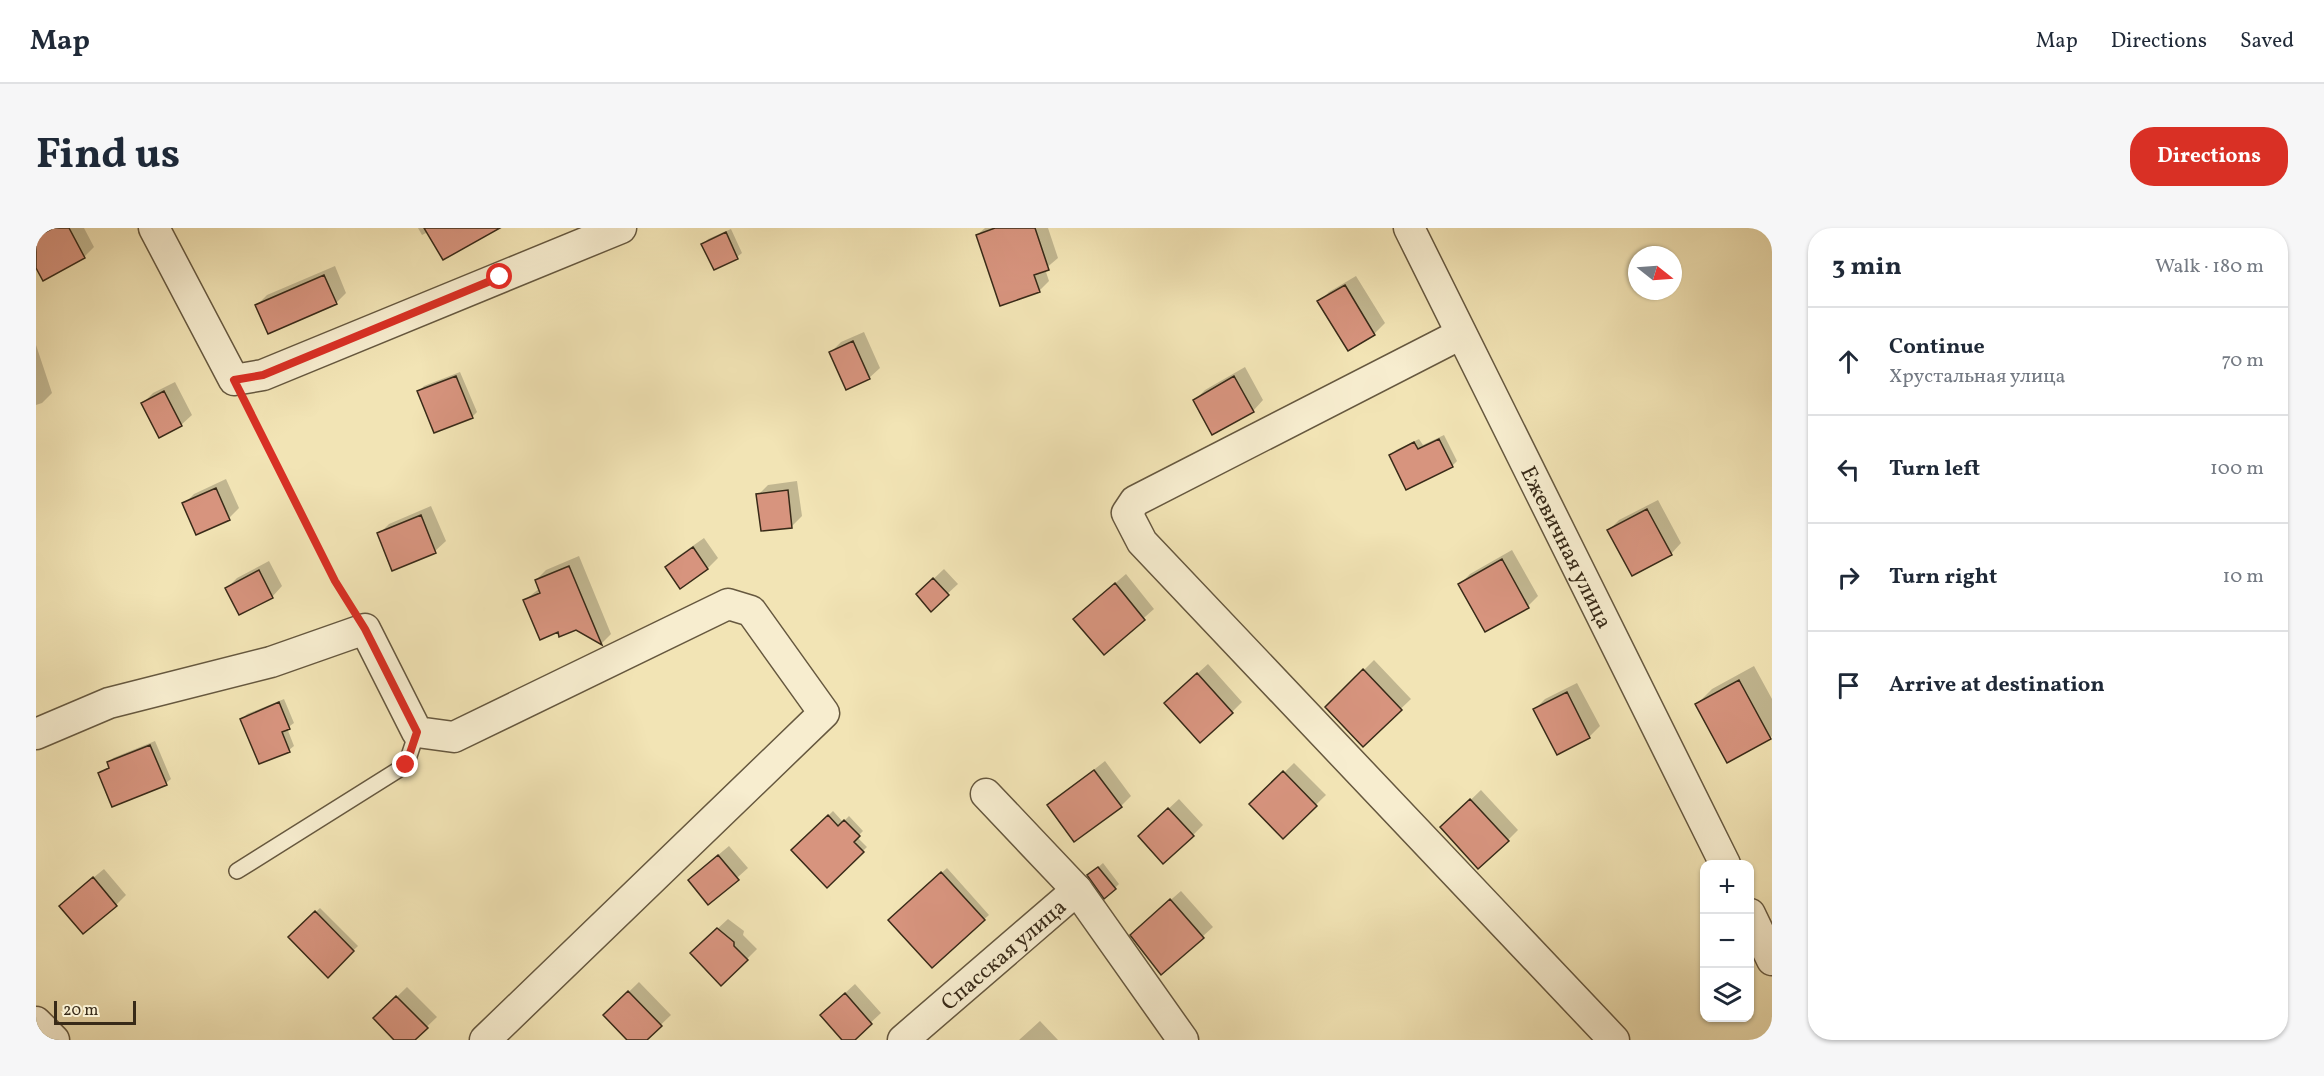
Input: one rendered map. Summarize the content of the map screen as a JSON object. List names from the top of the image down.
{
  "streets": {
    "street": ["Ежевичная улица", "Спасская улица"]
  },
  "scale_bar": "20 m",
  "north": "right",
  "page": {
    "header": "Map",
    "nav": ["Map", "Directions", "Saved"],
    "title": "Find us",
    "buttons": "Directions",
    "heading": ["3 min", "Walk · 180 m"],
    "list": [
      ["Continue", "Хрустальная улица", "70 m"],
      ["Turn left", "100 m"],
      ["Turn right", "10 m"],
      "Arrive at destination"
    ],
    "map_buttons": ["+", "−"],
    "scale": "20 m"
  }
}
